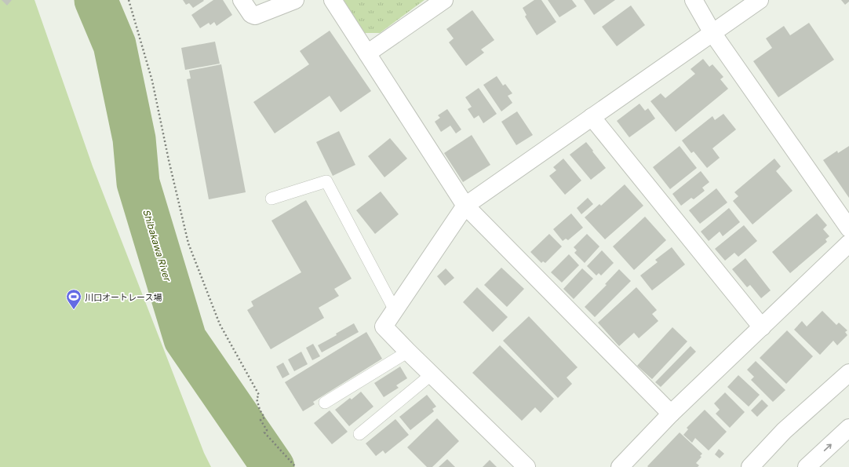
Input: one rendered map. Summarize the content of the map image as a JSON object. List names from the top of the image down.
{
  "water": ["Shibakawa River"],
  "places": {
    "sports": ["川口オートレース場"]
  }
}
